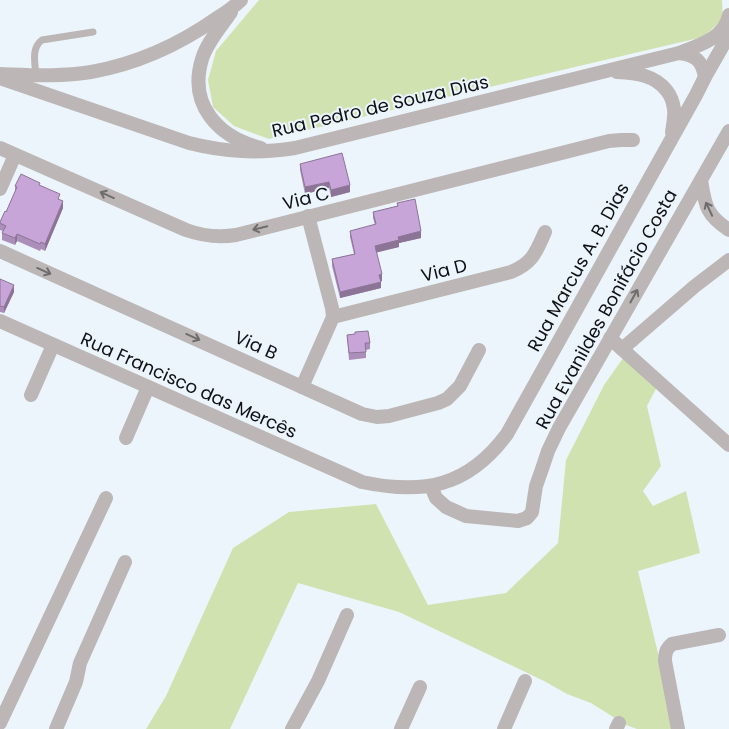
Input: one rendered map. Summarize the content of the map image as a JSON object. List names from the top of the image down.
{
  "streets": {
    "street": [
      "Rua Pedro de Souza Dias",
      "Via C",
      "Rua Marcus A. B. Dias",
      "Via D",
      "Rua Evanildes Bonifácio Costa",
      "Via B",
      "Rua Francisco das Mercês"
    ]
  },
  "crossings": [
    ["Rua Pedro de Souza Dias", "Rua Marcus A. B. Dias"],
    ["Rua Marcus A. B. Dias", "Rua Evanildes Bonifácio Costa"],
    ["Rua Marcus A. B. Dias", "Rua Francisco das Mercês"]
  ],
  "one_way": ["Via C", "Via B"]
}
